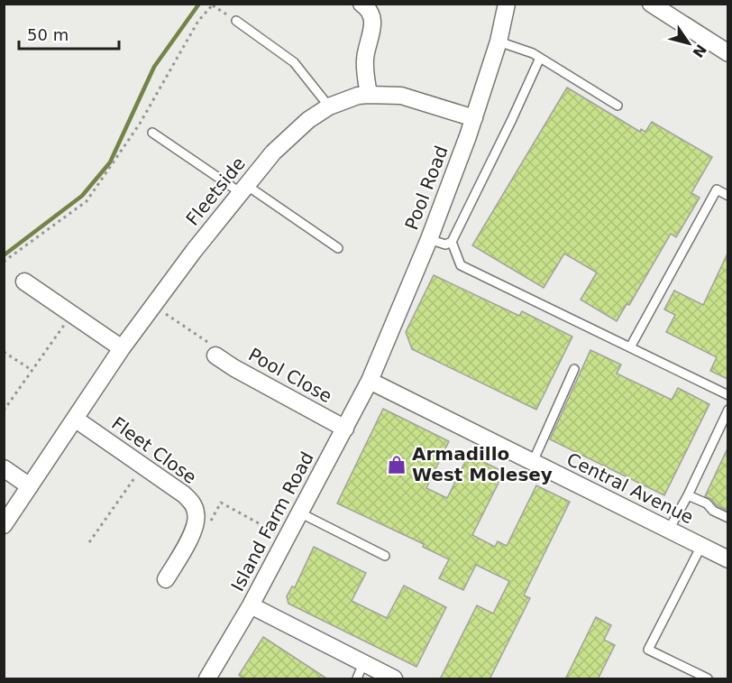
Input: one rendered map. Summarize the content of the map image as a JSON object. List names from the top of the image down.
{
  "streets": {
    "street": [
      "Pool Road",
      "Fleetside",
      "Pool Close",
      "Fleet Close",
      "Central Avenue",
      "Island Farm Road"
    ]
  },
  "crossings": [
    ["Pool Road", "Fleetside"],
    ["Pool Road", "Central Avenue"],
    ["Pool Road", "Island Farm Road"],
    ["Fleetside", "Fleet Close"],
    ["Pool Close", "Island Farm Road"],
    ["Central Avenue", "Island Farm Road"]
  ],
  "places": {
    "shop": ["Armadillo West Molesey"]
  },
  "scale_bar": "50 m",
  "north": "bottom right"
}
